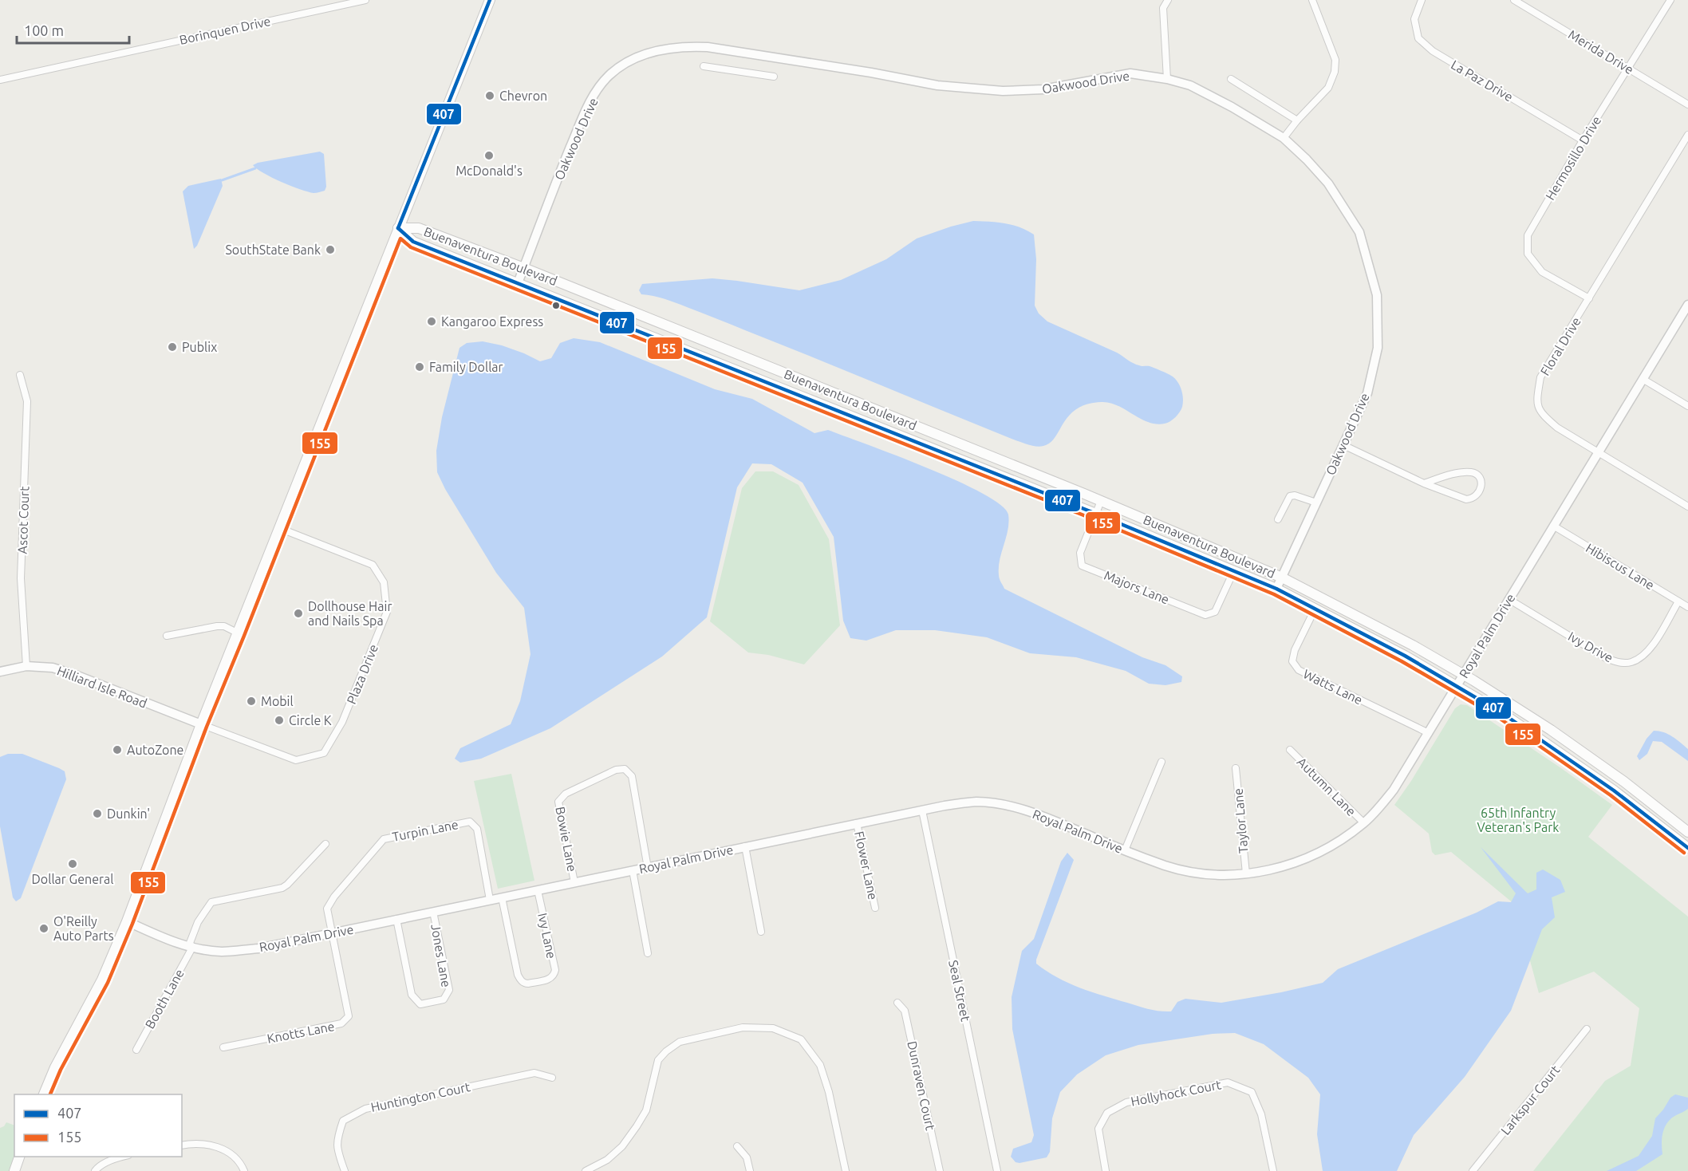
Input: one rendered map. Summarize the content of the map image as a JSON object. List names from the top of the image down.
{
  "streets": {
    "main road": ["Buenaventura Boulevard"],
    "street": [
      "Borinquen Drive",
      "Merida Drive",
      "La Paz Drive",
      "Oakwood Drive",
      "Hermosillo Drive",
      "Floral Drive",
      "Ascot Court",
      "Hibiscus Lane",
      "Majors Lane",
      "Royal Palm Drive",
      "Ivy Drive",
      "Plaza Drive",
      "Hilliard Isle Road",
      "Watts Lane",
      "Autumn Lane",
      "Taylor Lane",
      "Turpin Lane",
      "Bowie Lane",
      "Flower Lane",
      "Ivy Lane",
      "Jones Lane",
      "Seal Street",
      "Booth Lane",
      "Knotts Lane",
      "Dunraven Court",
      "Hollyhock Court",
      "Huntington Court",
      "Larkspur Court"
    ]
  },
  "crossings": [
    ["Merida Drive", "Hermosillo Drive"],
    ["La Paz Drive", "Hermosillo Drive"],
    ["Oakwood Drive", "Buenaventura Boulevard"],
    ["Hermosillo Drive", "Floral Drive"],
    ["Buenaventura Boulevard", "Majors Lane"],
    ["Buenaventura Boulevard", "Royal Palm Drive"],
    ["Buenaventura Boulevard", "Watts Lane"],
    ["Floral Drive", "Royal Palm Drive"],
    ["Ascot Court", "Hilliard Isle Road"],
    ["Hibiscus Lane", "Royal Palm Drive"],
    ["Hibiscus Lane", "Ivy Drive"],
    ["Royal Palm Drive", "Ivy Drive"],
    ["Royal Palm Drive", "Watts Lane"],
    ["Royal Palm Drive", "Autumn Lane"],
    ["Royal Palm Drive", "Taylor Lane"],
    ["Royal Palm Drive", "Turpin Lane"],
    ["Royal Palm Drive", "Bowie Lane"],
    ["Royal Palm Drive", "Flower Lane"],
    ["Royal Palm Drive", "Ivy Lane"],
    ["Royal Palm Drive", "Jones Lane"],
    ["Royal Palm Drive", "Seal Street"],
    ["Royal Palm Drive", "Booth Lane"],
    ["Royal Palm Drive", "Knotts Lane"],
    ["Plaza Drive", "Hilliard Isle Road"],
    ["Turpin Lane", "Knotts Lane"]
  ],
  "parks": ["65th Infantry Veteran's Park"],
  "places": [
    "Chevron",
    "McDonald's",
    "SouthState Bank",
    "Kangaroo Express",
    "Publix",
    "Family Dollar",
    "Dollhouse Hair and Nails Spa",
    "Mobil",
    "Circle K",
    "AutoZone",
    "Dunkin'",
    "Dollar General",
    "O'Reilly Auto Parts"
  ],
  "lines": ["transit line 407", "transit line 155"],
  "legend": ["407", "155"],
  "scale_bar": "100 m"
}
